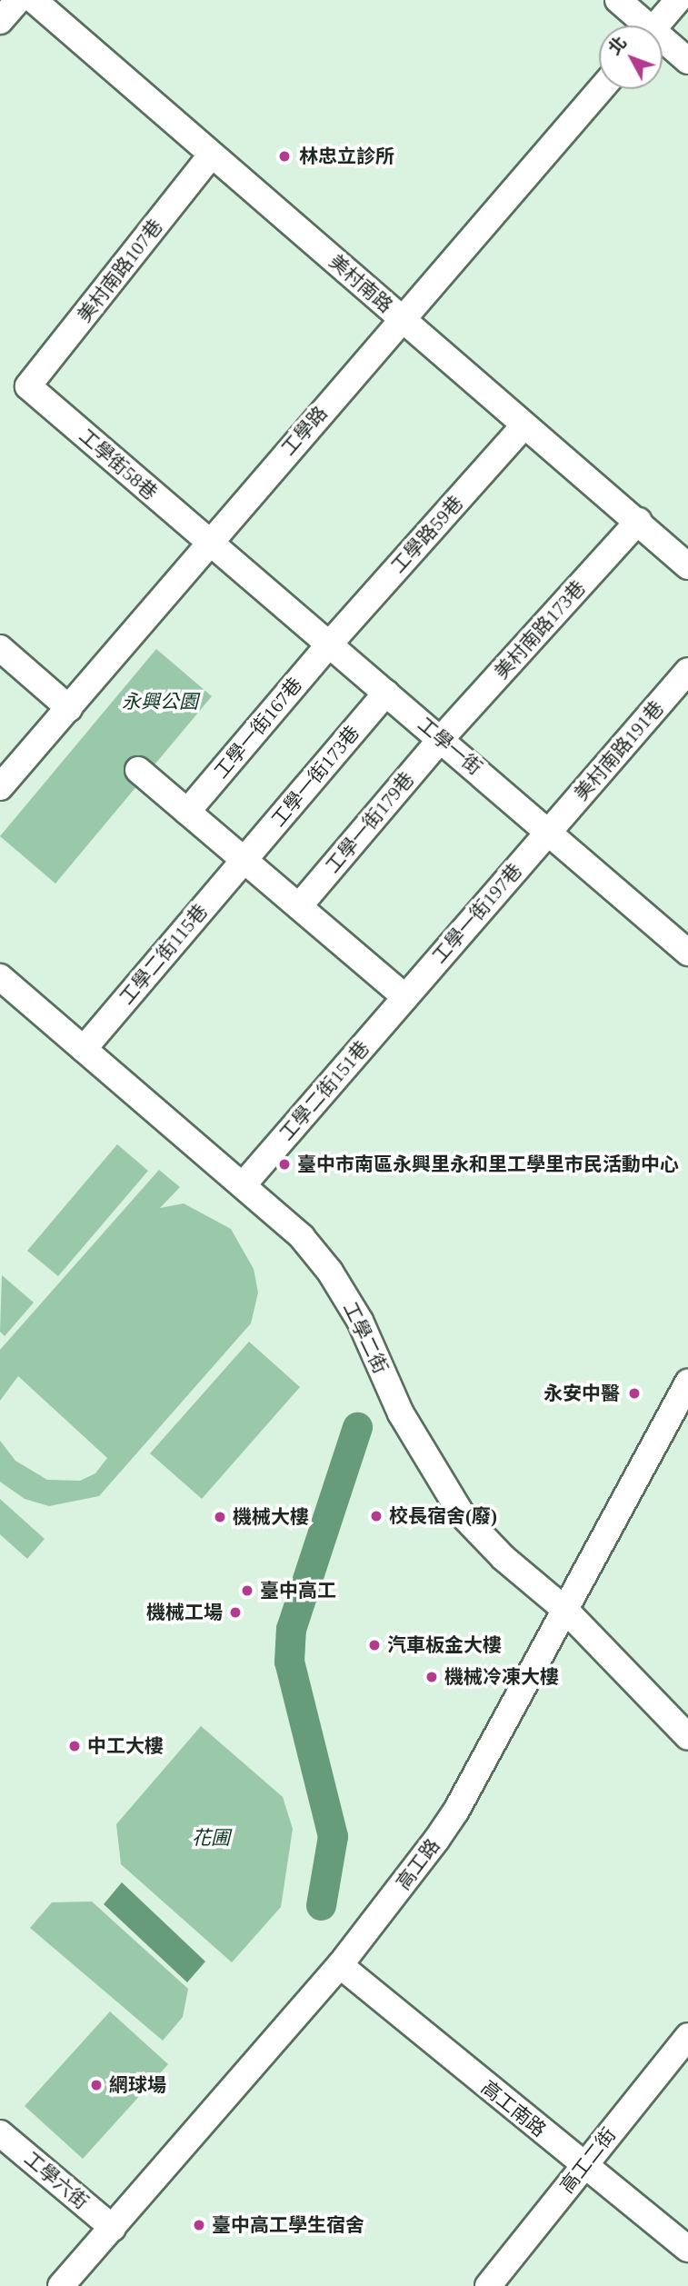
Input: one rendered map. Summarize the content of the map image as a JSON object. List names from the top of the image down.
{
  "streets": {
    "street": [
      "美村南路107巷",
      "美村南路",
      "工學路",
      "工學街58巷",
      "工學路59巷",
      "美村南路173巷",
      "工學一街167巷",
      "工學一街",
      "美村南路191巷",
      "工學一街173巷",
      "工學一街179巷",
      "工學一街197巷",
      "工學二街115巷",
      "工學二街151巷",
      "工學二街",
      "高工路",
      "高工南路",
      "高工二街",
      "工學六街"
    ]
  },
  "crossings": [
    ["美村南路107巷", "美村南路"],
    ["美村南路107巷", "工學街58巷"],
    ["美村南路", "工學路"],
    ["美村南路", "工學路59巷"],
    ["美村南路", "美村南路173巷"],
    ["工學路", "工學街58巷"],
    ["工學路", "工學一街"],
    ["工學街58巷", "工學一街"],
    ["工學路59巷", "工學一街167巷"],
    ["工學路59巷", "工學一街"],
    ["美村南路173巷", "工學一街"],
    ["美村南路173巷", "工學一街179巷"],
    ["工學一街167巷", "工學一街"],
    ["工學一街", "美村南路191巷"],
    ["工學一街", "工學一街173巷"],
    ["工學一街", "工學一街179巷"],
    ["工學一街", "工學一街197巷"],
    ["美村南路191巷", "工學一街197巷"],
    ["工學一街173巷", "工學二街115巷"],
    ["工學一街197巷", "工學二街151巷"],
    ["工學二街115巷", "工學二街"],
    ["工學二街151巷", "工學二街"],
    ["工學二街", "高工路"],
    ["高工路", "高工南路"],
    ["高工路", "工學六街"],
    ["高工南路", "高工二街"]
  ],
  "parks": ["永興公園", "花圃"],
  "places": [
    "林忠立診所",
    "臺中市南區永興里永和里工學里市民活動中心",
    "永安中醫",
    "校長宿舍(廢)",
    "機械大樓",
    "臺中高工",
    "機械工場",
    "汽車板金大樓",
    "機械冷凍大樓",
    "中工大樓",
    "網球場",
    "臺中高工學生宿舍"
  ],
  "north": "top left"
}
